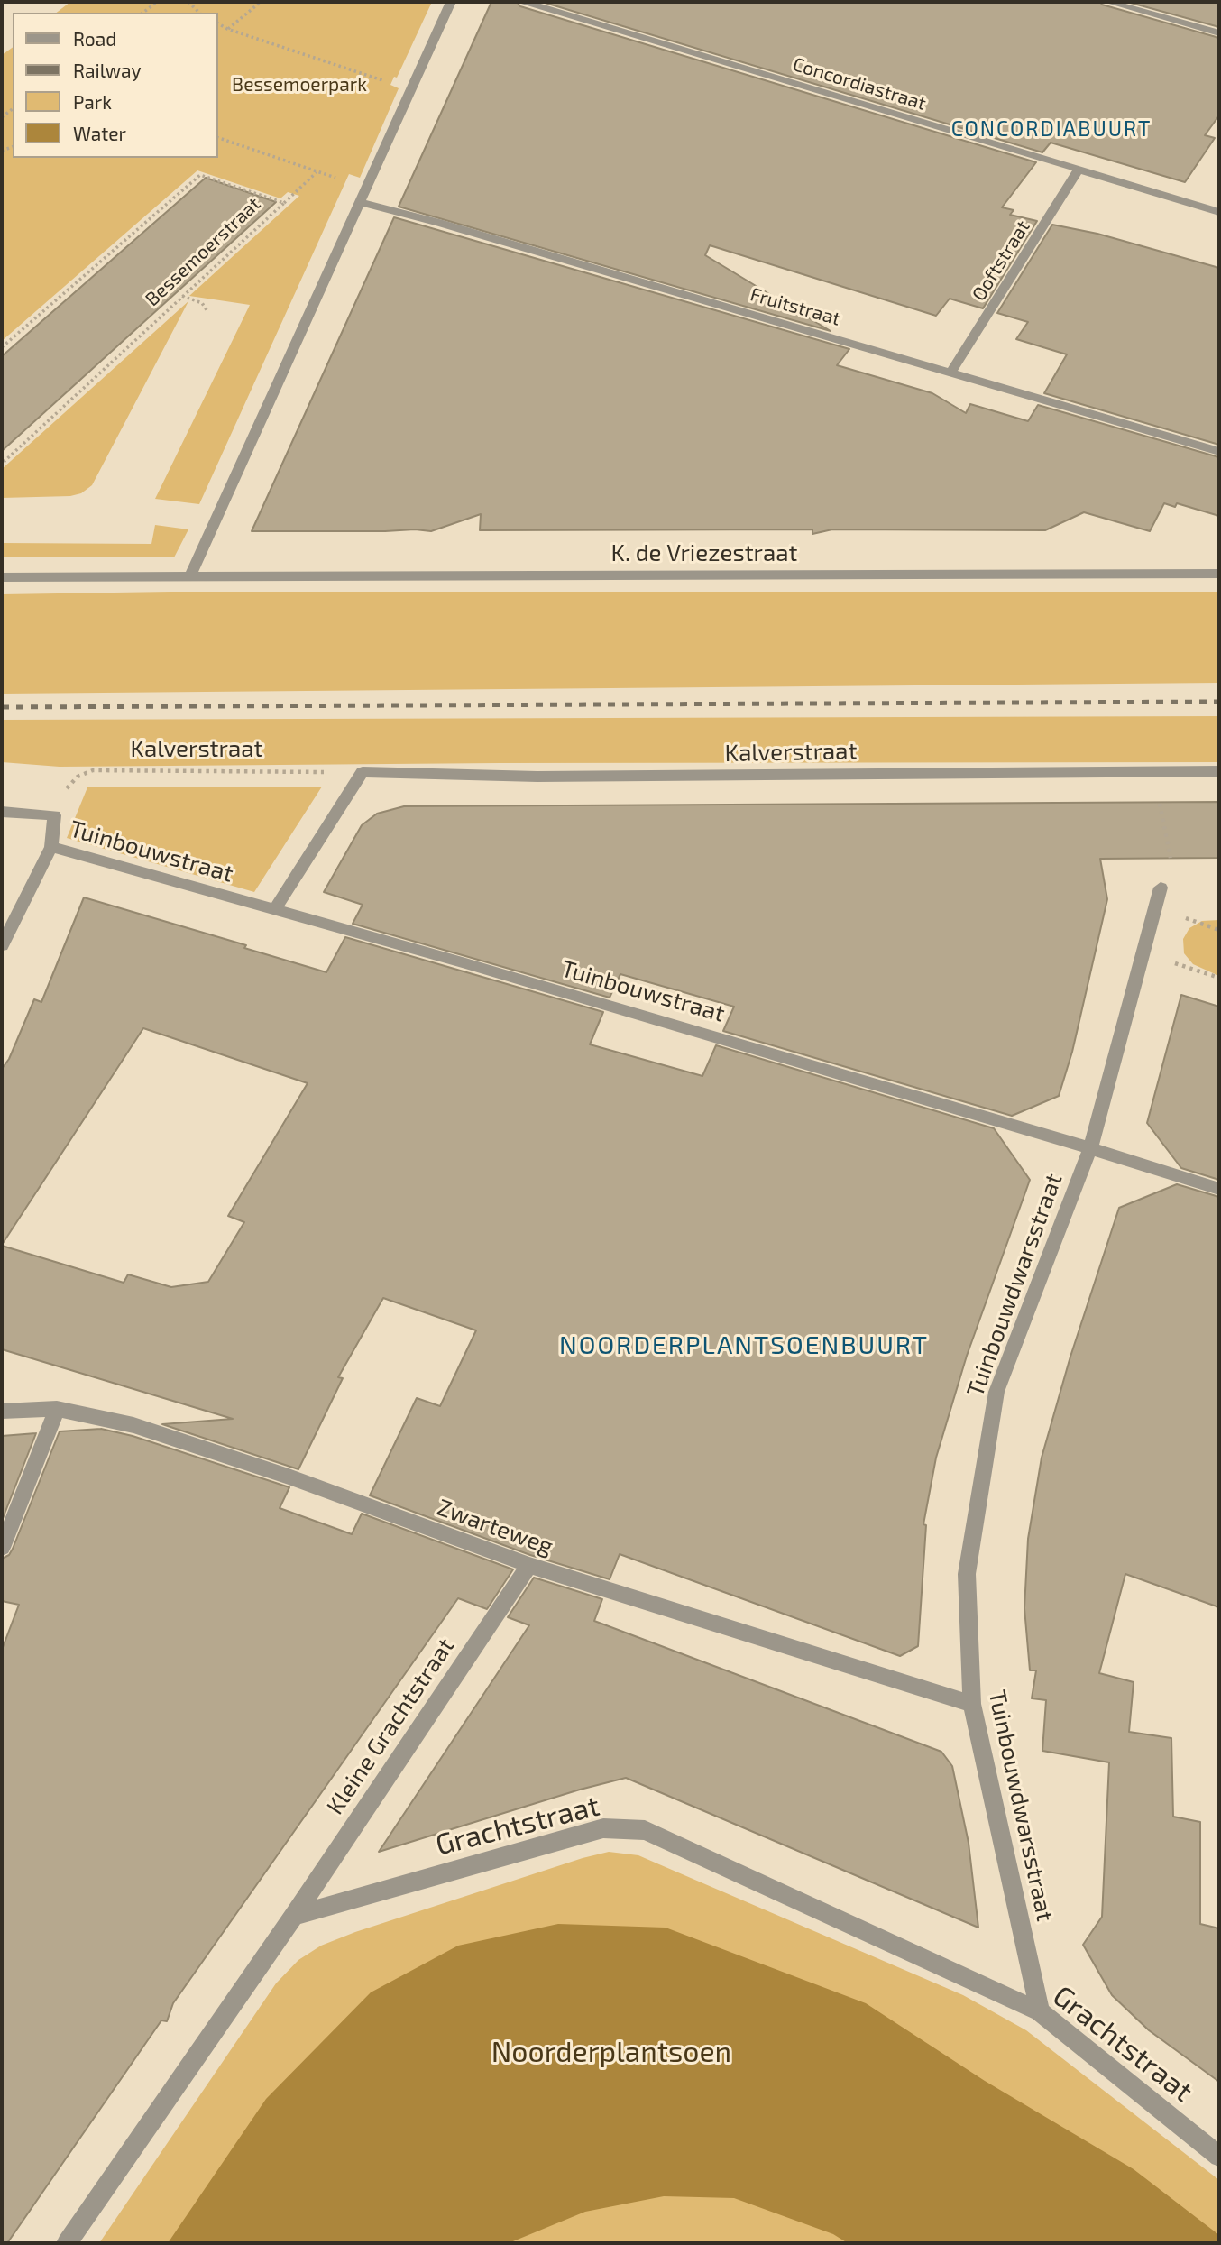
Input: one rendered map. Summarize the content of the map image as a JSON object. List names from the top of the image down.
{
  "streets": {
    "street": [
      "Concordiastraat",
      "Ooftstraat",
      "Fruitstraat",
      "K. de Vriezestraat",
      "Kalverstraat",
      "Tuinbouwstraat",
      "Tuinbouwdwarsstraat",
      "Zwarteweg",
      "Kleine Grachtstraat",
      "Grachtstraat"
    ],
    "path": ["Bessemoerstraat"]
  },
  "crossings": [
    ["Concordiastraat", "Ooftstraat"],
    ["Ooftstraat", "Fruitstraat"],
    ["Kalverstraat", "Tuinbouwstraat"],
    ["Tuinbouwstraat", "Tuinbouwdwarsstraat"],
    ["Tuinbouwdwarsstraat", "Zwarteweg"],
    ["Tuinbouwdwarsstraat", "Grachtstraat"],
    ["Zwarteweg", "Kleine Grachtstraat"],
    ["Kleine Grachtstraat", "Grachtstraat"]
  ],
  "districts": ["CONCORDIABUURT", "NOORDERPLANTSOENBUURT"],
  "parks": ["Bessemoerpark", "Noorderplantsoen"],
  "legend": [
    "Road",
    "Railway",
    "Park",
    "Water"
  ]
}
